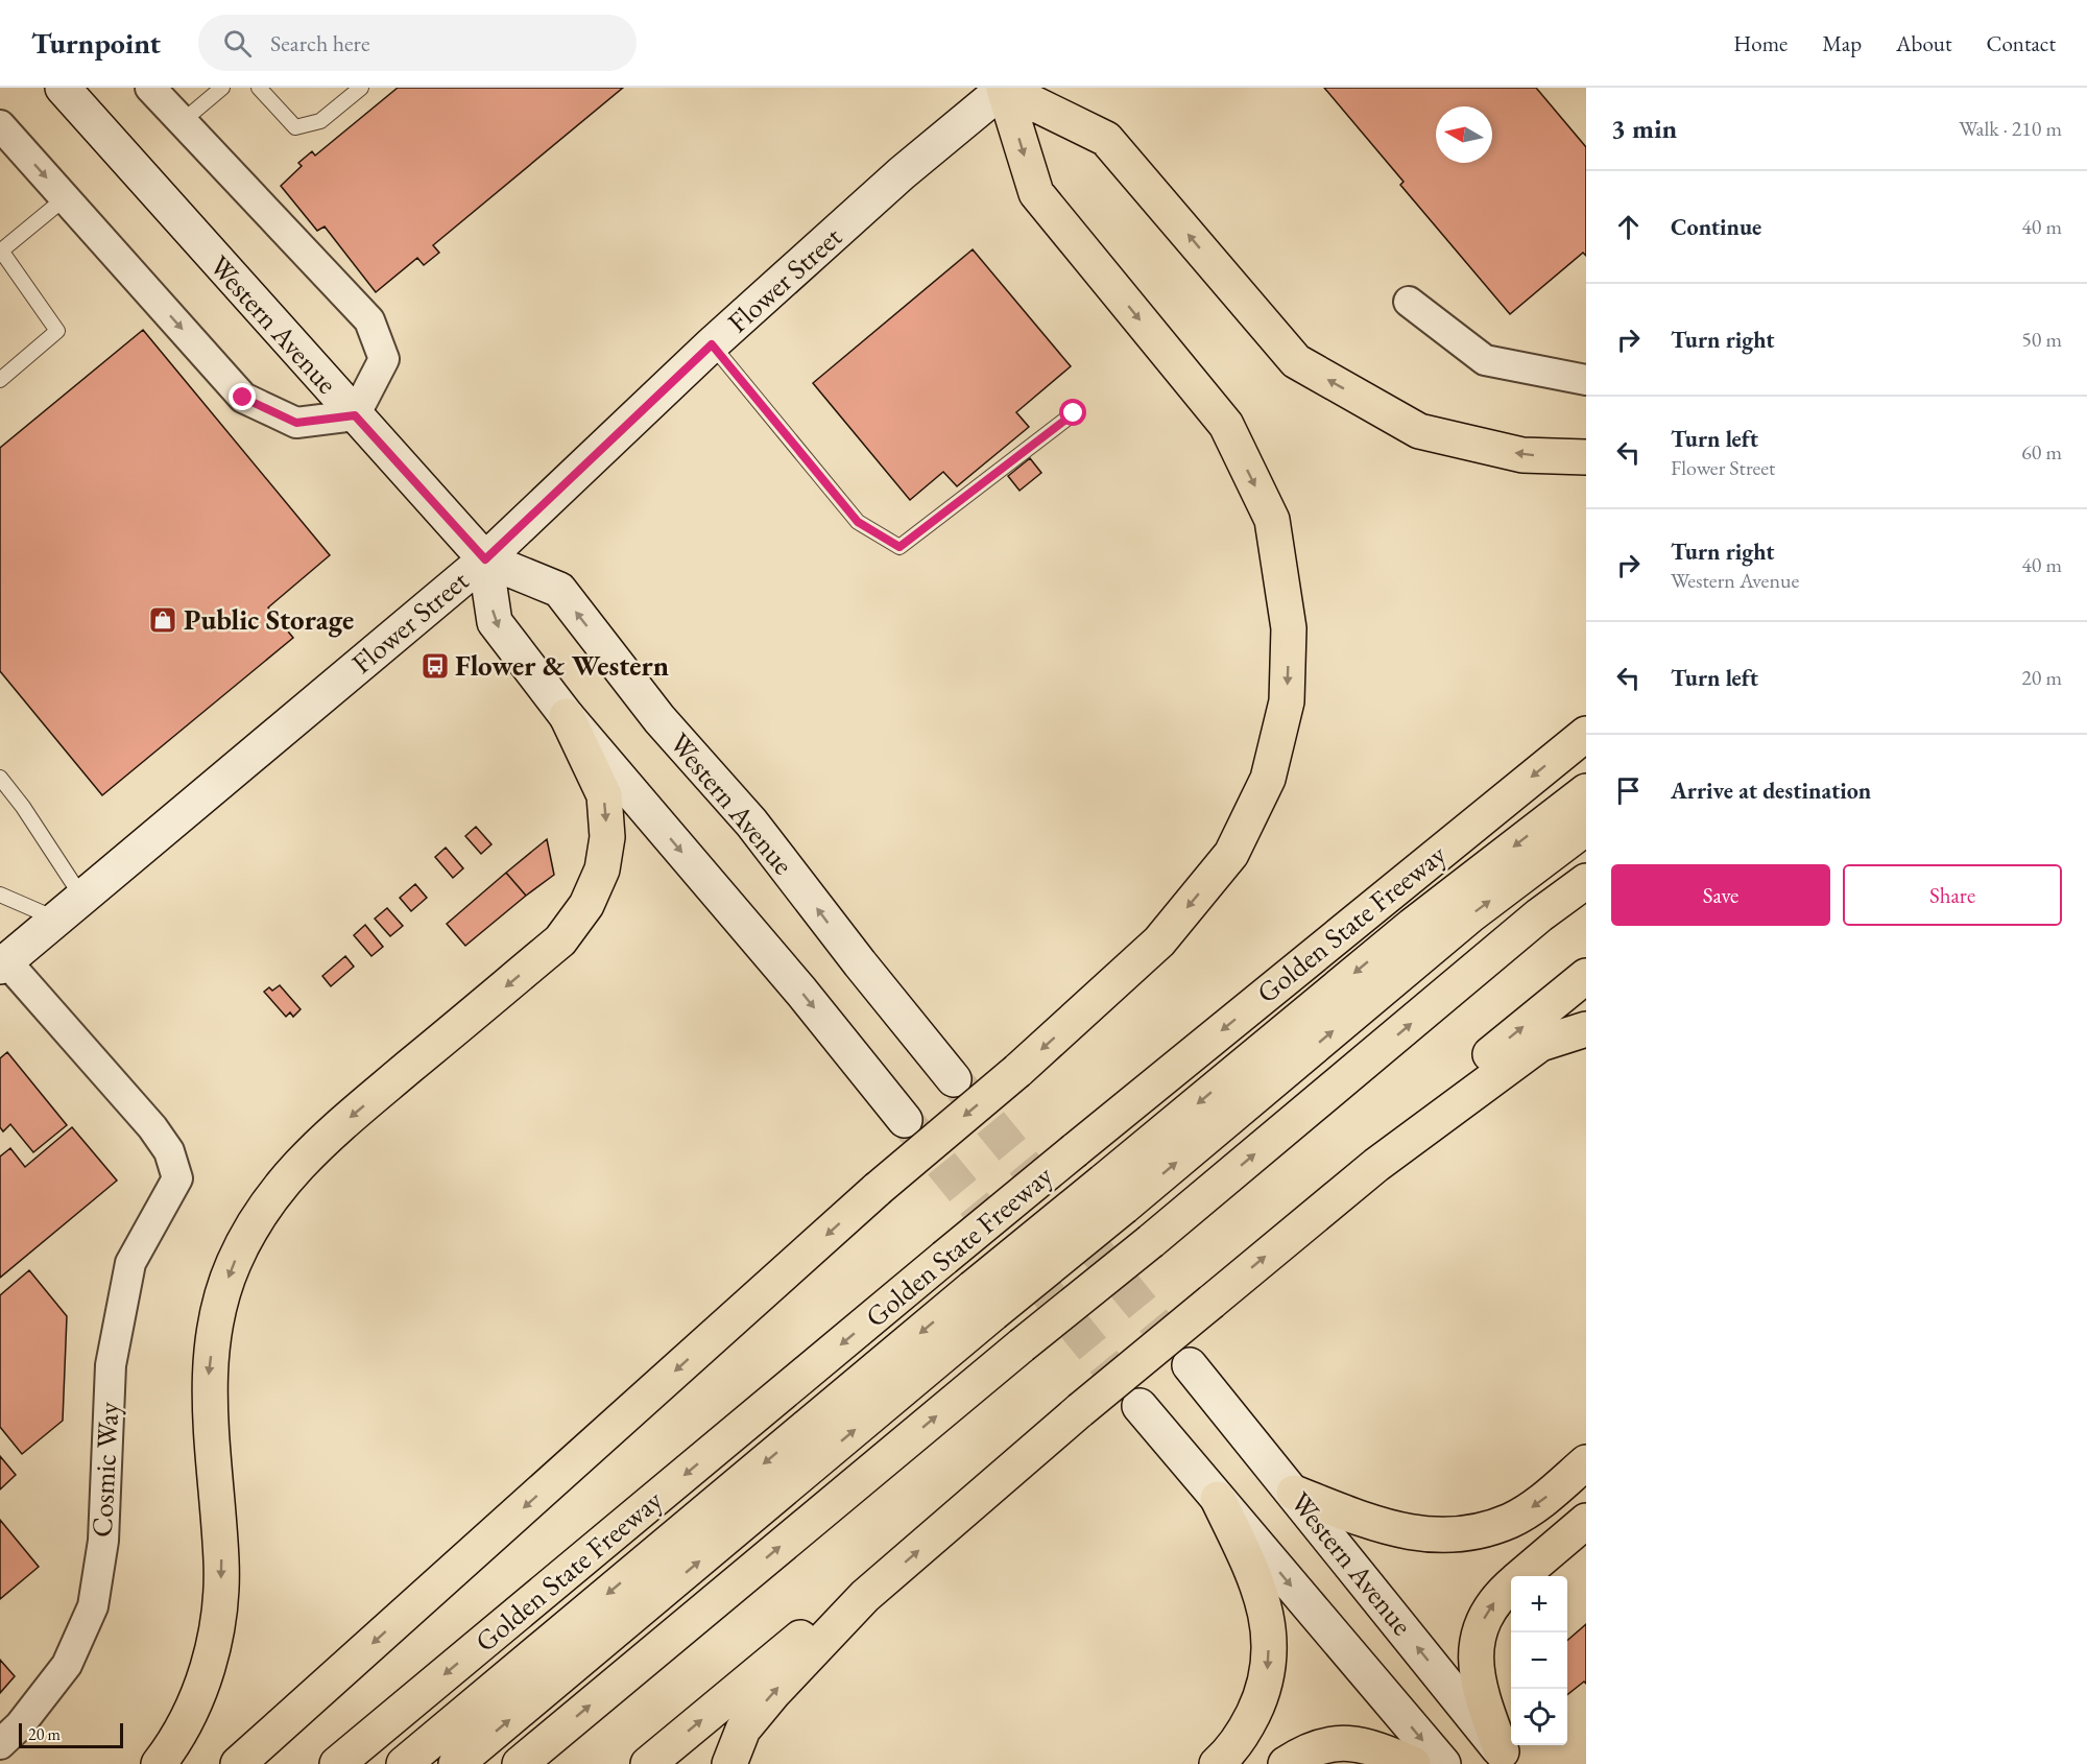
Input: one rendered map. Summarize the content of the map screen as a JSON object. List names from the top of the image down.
{
  "streets": {
    "highway": ["Golden State Freeway"],
    "main road": ["Flower Street", "Western Avenue"],
    "street": ["Cosmic Way"]
  },
  "crossings": [
    ["Flower Street", "Western Avenue"],
    ["Flower Street", "Cosmic Way"]
  ],
  "places": {
    "shop": ["Public Storage"],
    "bus stop": ["Flower & Western"]
  },
  "scale_bar": "20 m",
  "north": "left",
  "page": {
    "header": "Turnpoint",
    "search": "Search here",
    "nav": [
      "Home",
      "Map",
      "About",
      "Contact"
    ],
    "heading": ["3 min", "Walk · 210 m"],
    "list": [
      ["Continue", "40 m"],
      ["Turn right", "50 m"],
      ["Turn left", "Flower Street", "60 m"],
      ["Turn right", "Western Avenue", "40 m"],
      ["Turn left", "20 m"],
      "Arrive at destination"
    ],
    "buttons": ["Save", "Share"],
    "map_buttons": ["+", "−"],
    "scale": "20 m"
  }
}
